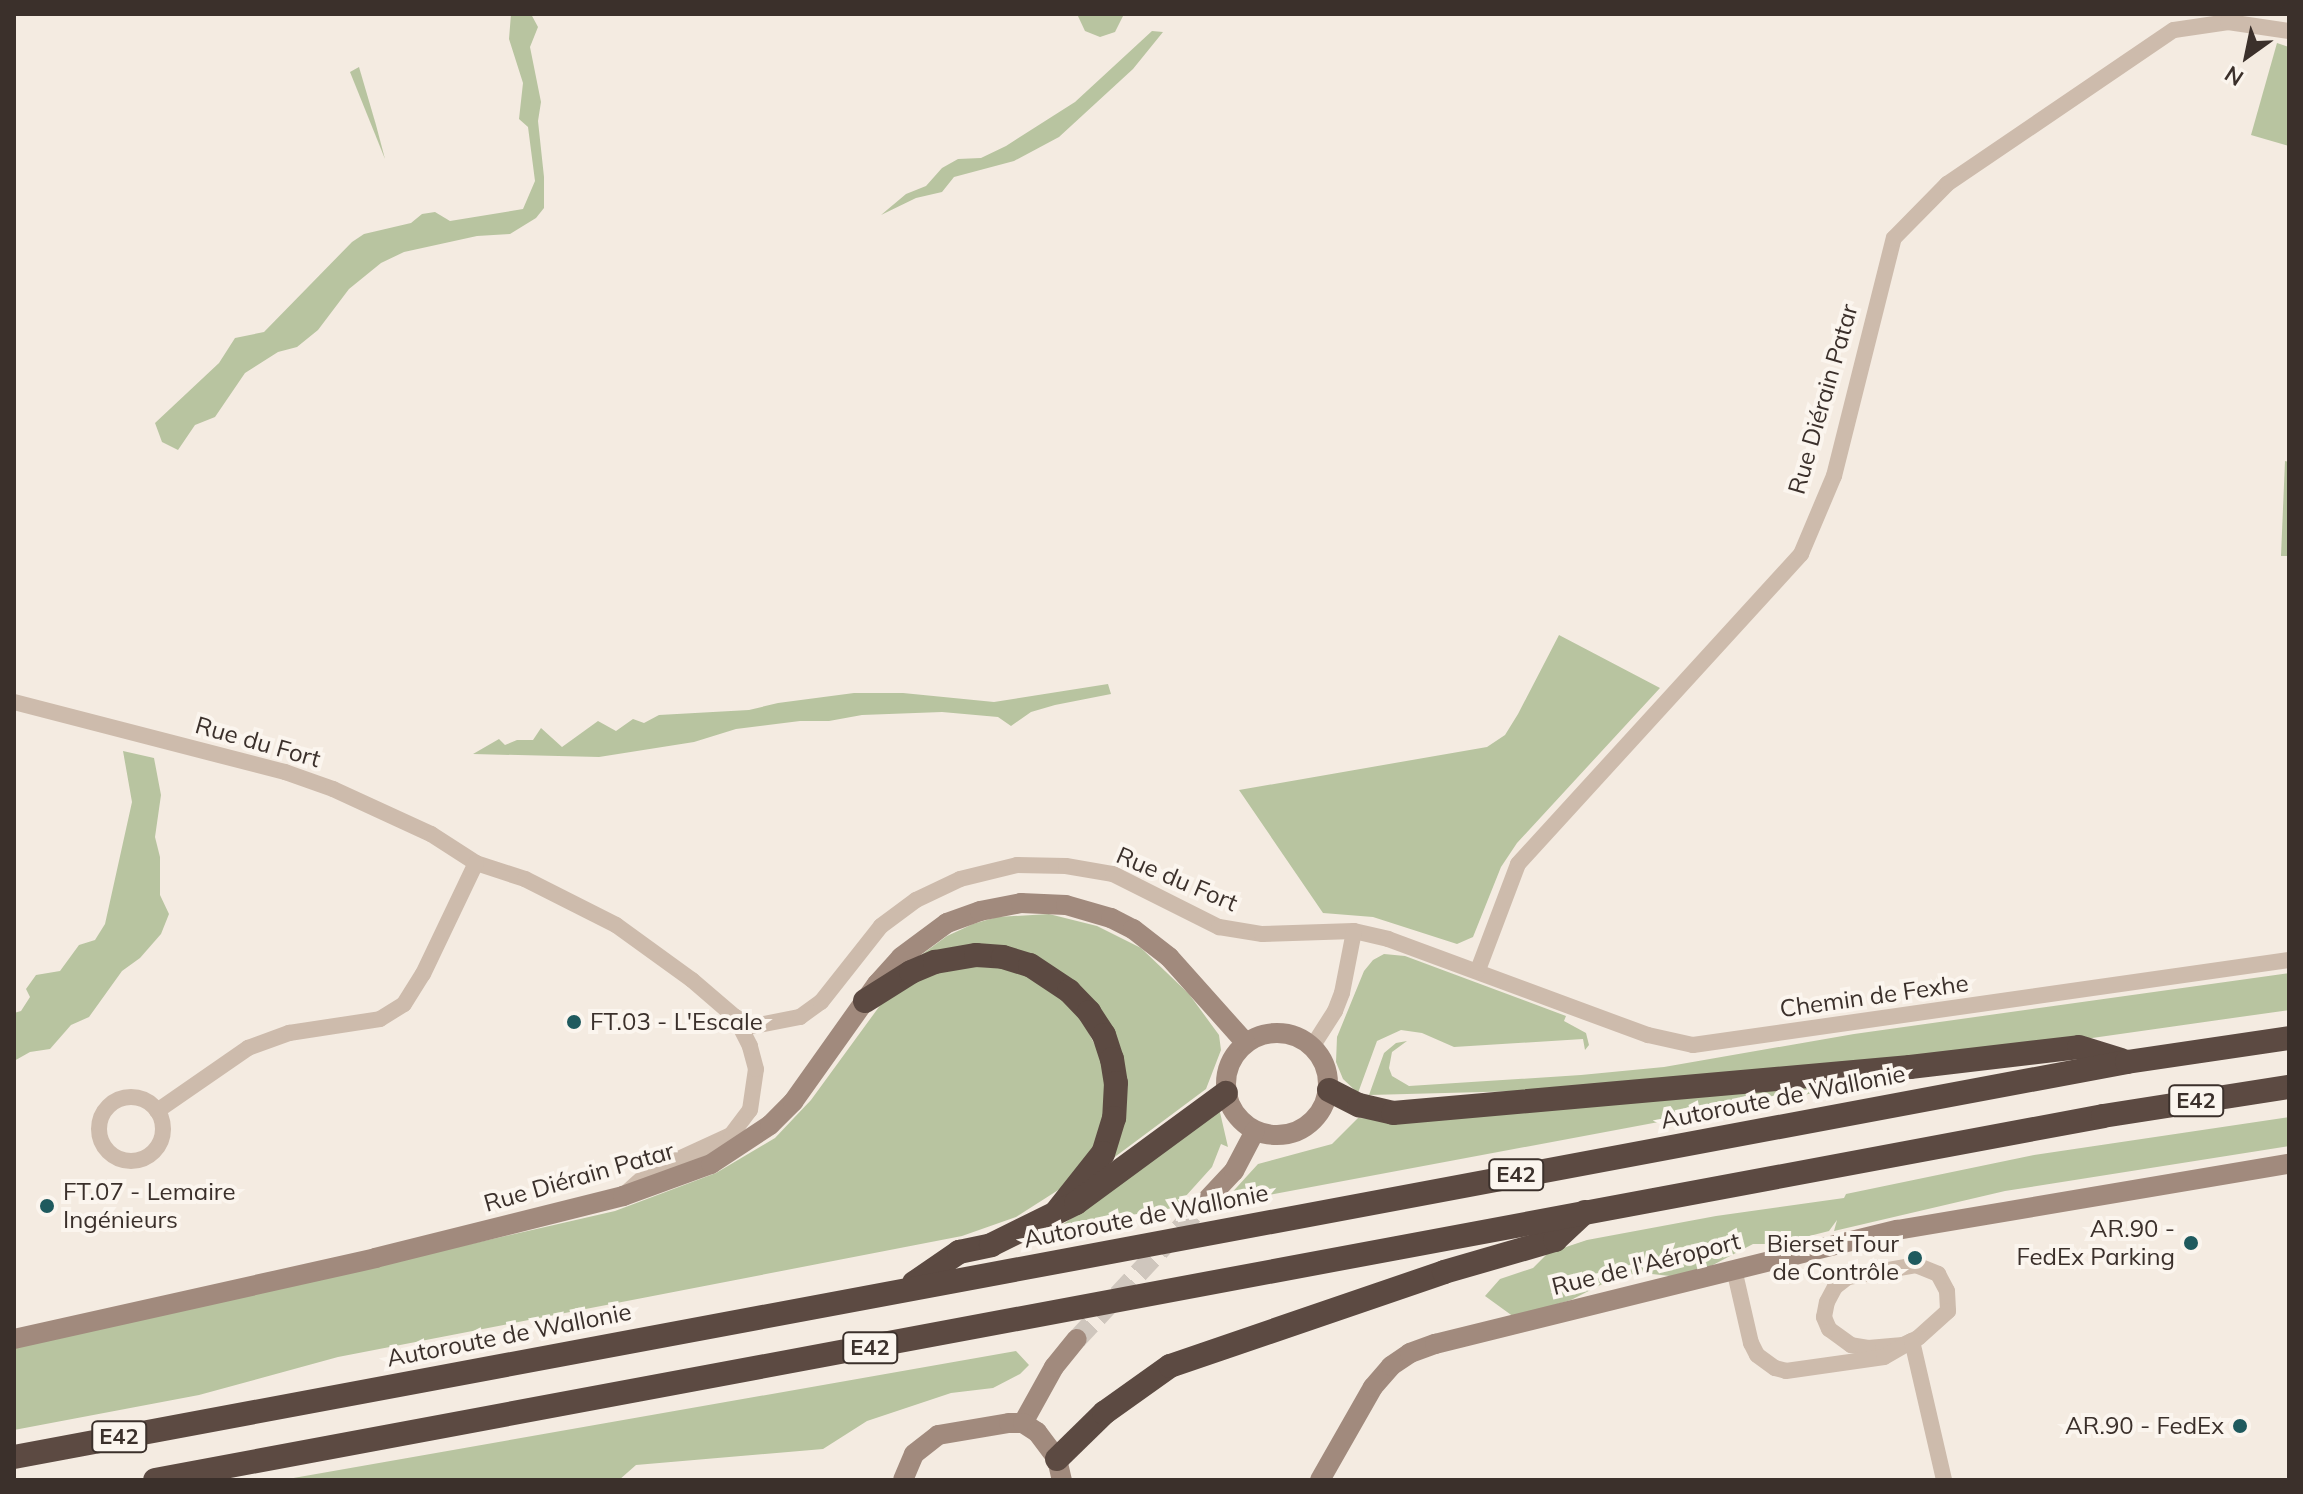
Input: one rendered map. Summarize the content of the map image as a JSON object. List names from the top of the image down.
{
  "streets": {
    "highway": ["Autoroute de Wallonie", "E42"],
    "street": [
      "Rue Diérain Patar",
      "Rue du Fort",
      "Chemin de Fexhe",
      "Rue de l'Aéroport"
    ]
  },
  "crossings": [
    ["Rue Diérain Patar", "Rue du Fort"],
    ["Rue Diérain Patar", "Chemin de Fexhe"],
    ["Rue du Fort", "Chemin de Fexhe"]
  ],
  "places": [
    "FT.03 - L'Escale",
    "FT.07 - Lemaire Ingénieurs",
    "AR.90 - FedEx Parking",
    "Bierset Tour de Contrôle",
    "AR.90 - FedEx"
  ],
  "north": "bottom left"
}
